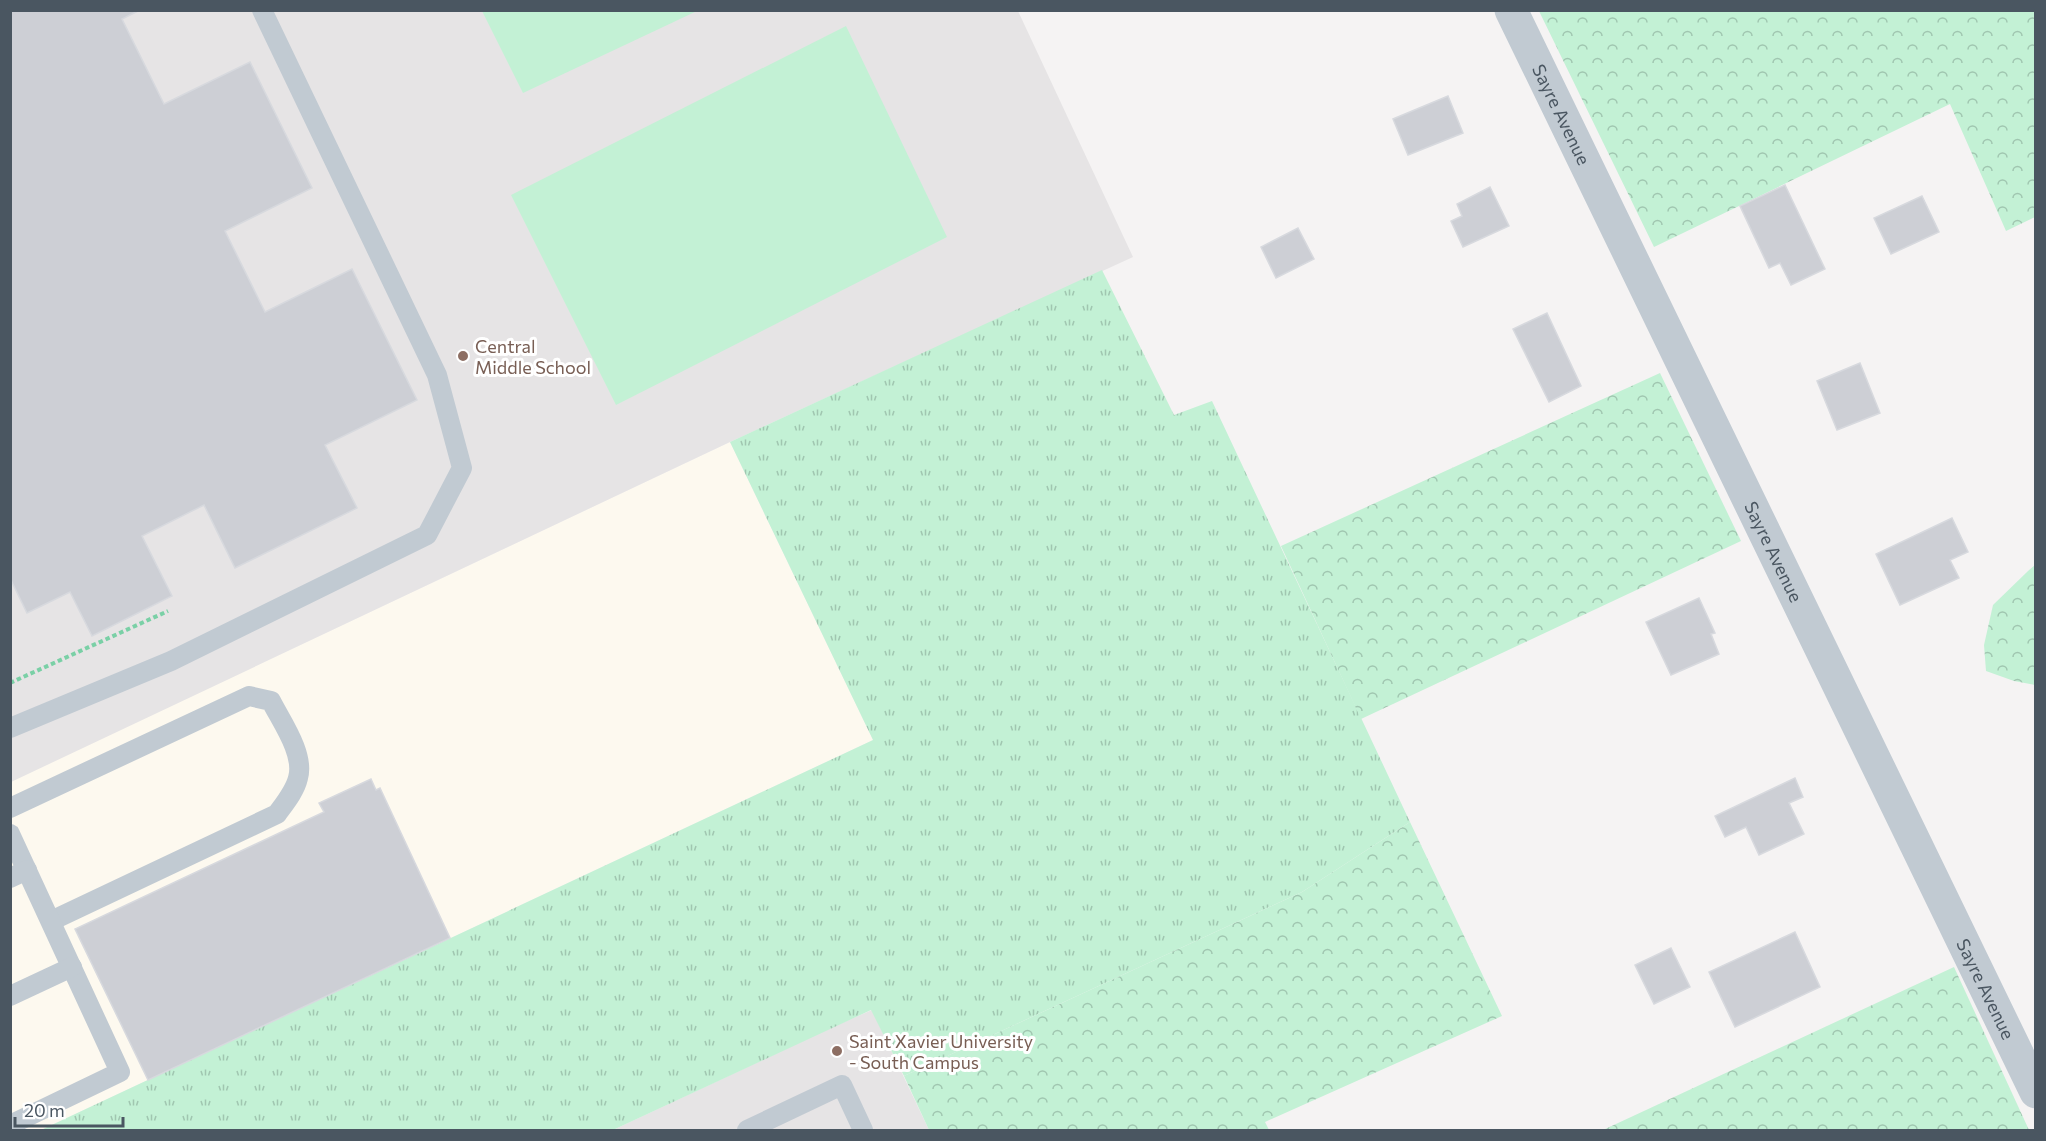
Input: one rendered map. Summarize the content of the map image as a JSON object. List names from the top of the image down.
{
  "streets": {
    "street": ["Sayre Avenue"]
  },
  "places": ["Central Middle School", "Saint Xavier University - South Campus"],
  "scale_bar": "20 m"
}
